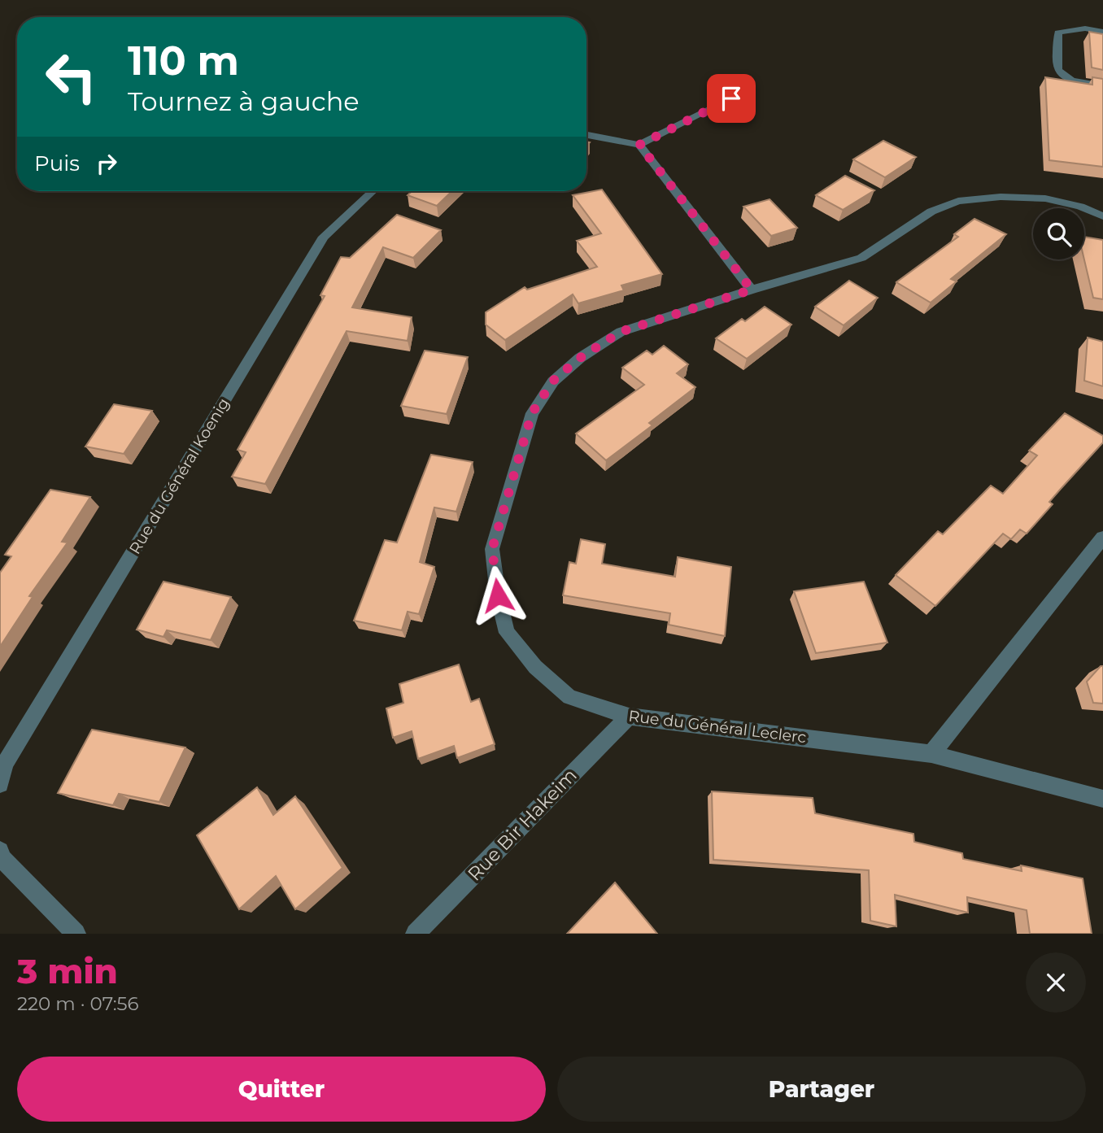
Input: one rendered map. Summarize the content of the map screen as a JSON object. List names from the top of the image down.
{
  "streets": {
    "street": ["Rue du Général Koenig", "Rue du Général Leclerc", "Rue Bir Hakeim"]
  },
  "crossings": [
    ["Rue du Général Leclerc", "Rue Bir Hakeim"]
  ],
  "page": {
    "turn": ["110 m", "Tournez à gauche"],
    "then": "Puis",
    "heading": ["3 min", "220 m · 07:56"],
    "buttons": ["Quitter", "Partager"]
  }
}
